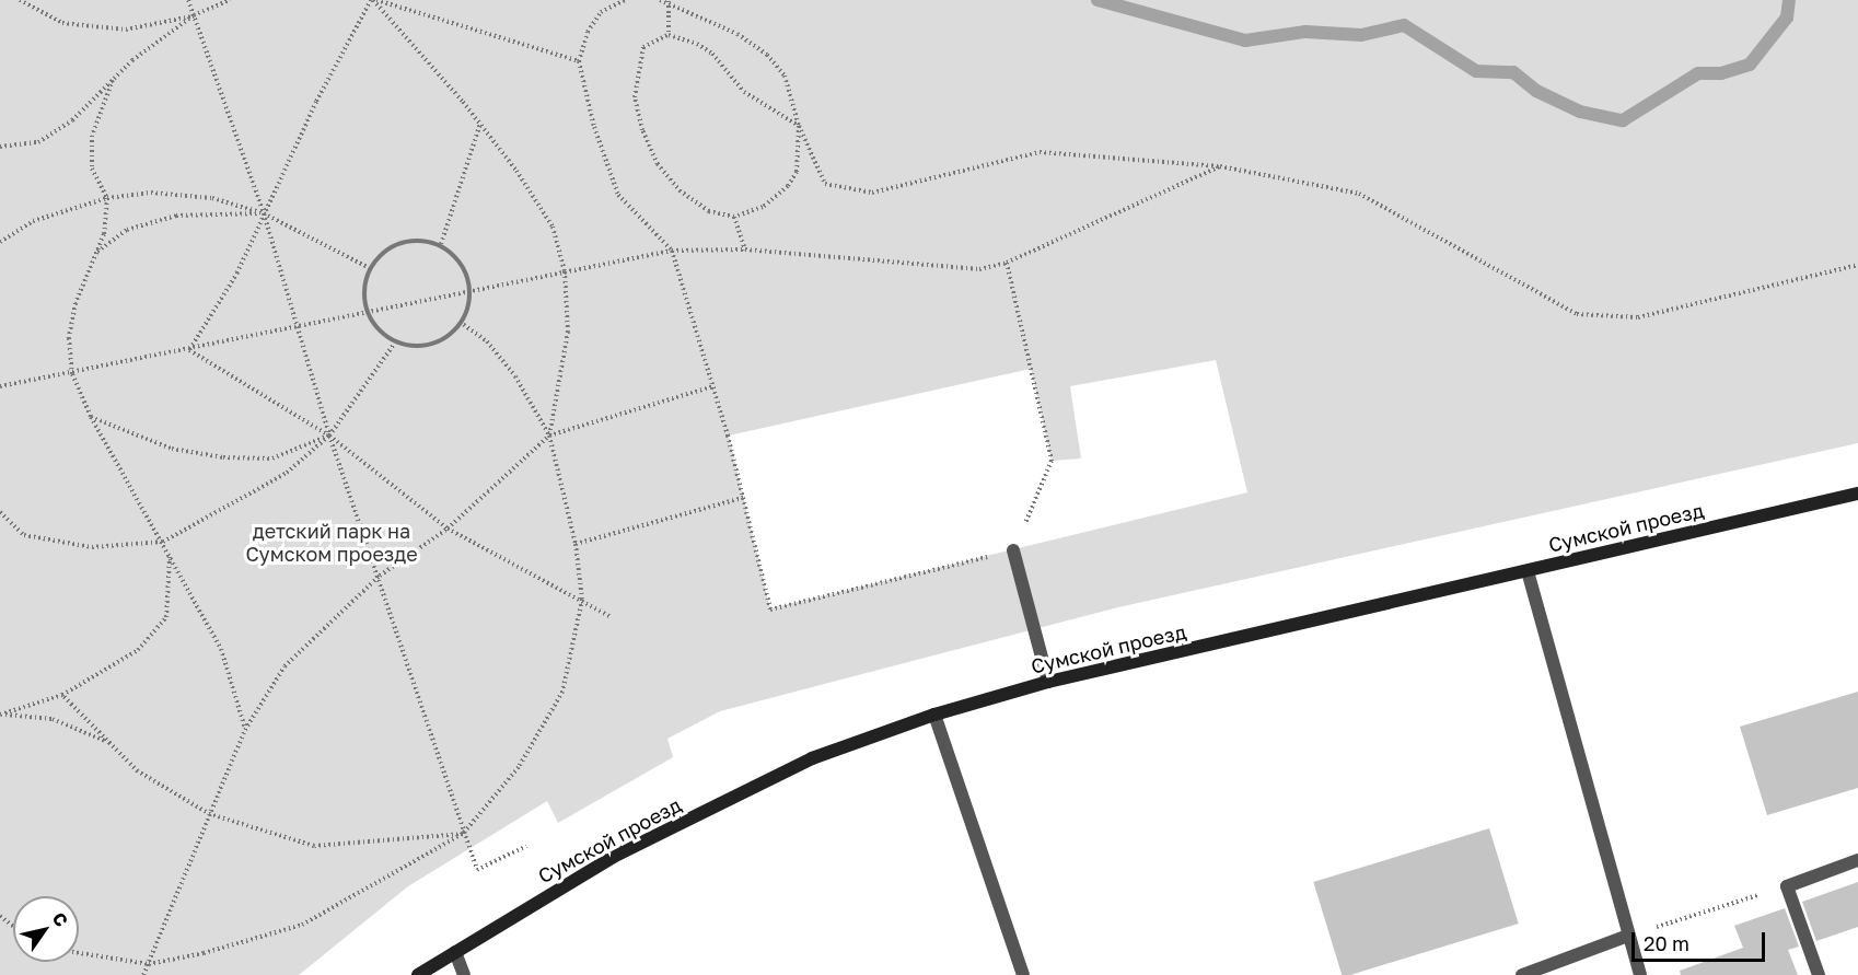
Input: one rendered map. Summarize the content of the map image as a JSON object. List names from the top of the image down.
{
  "streets": {
    "street": ["Сумской проезд"]
  },
  "parks": ["детский парк на Сумском проезде"],
  "scale_bar": "20 m",
  "north": "top right"
}
